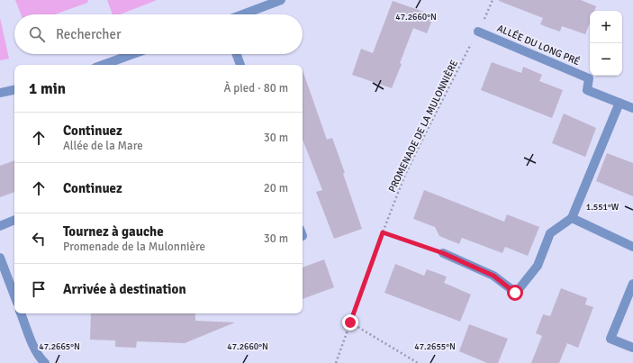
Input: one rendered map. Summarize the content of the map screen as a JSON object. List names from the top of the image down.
{
  "streets": {
    "street": ["ALLÉE DU LONG PRÉ"],
    "path": ["PROMENADE DE LA MULONNIÈRE"]
  },
  "crossings": [
    ["ALLÉE DU LONG PRÉ", "PROMENADE DE LA MULONNIÈRE"]
  ],
  "page": {
    "map_buttons": ["+", "−"],
    "search": "Rechercher",
    "heading": ["1 min", "À pied · 80 m"],
    "list": [
      ["Continuez", "Allée de la Mare", "30 m"],
      ["Continuez", "20 m"],
      ["Tournez à gauche", "Promenade de la Mulonnière", "30 m"],
      "Arrivée à destination"
    ]
  },
  "coordinates": [
    "47.2660°N",
    "1.551°W",
    "47.2665°N",
    "47.2655°N"
  ]
}
